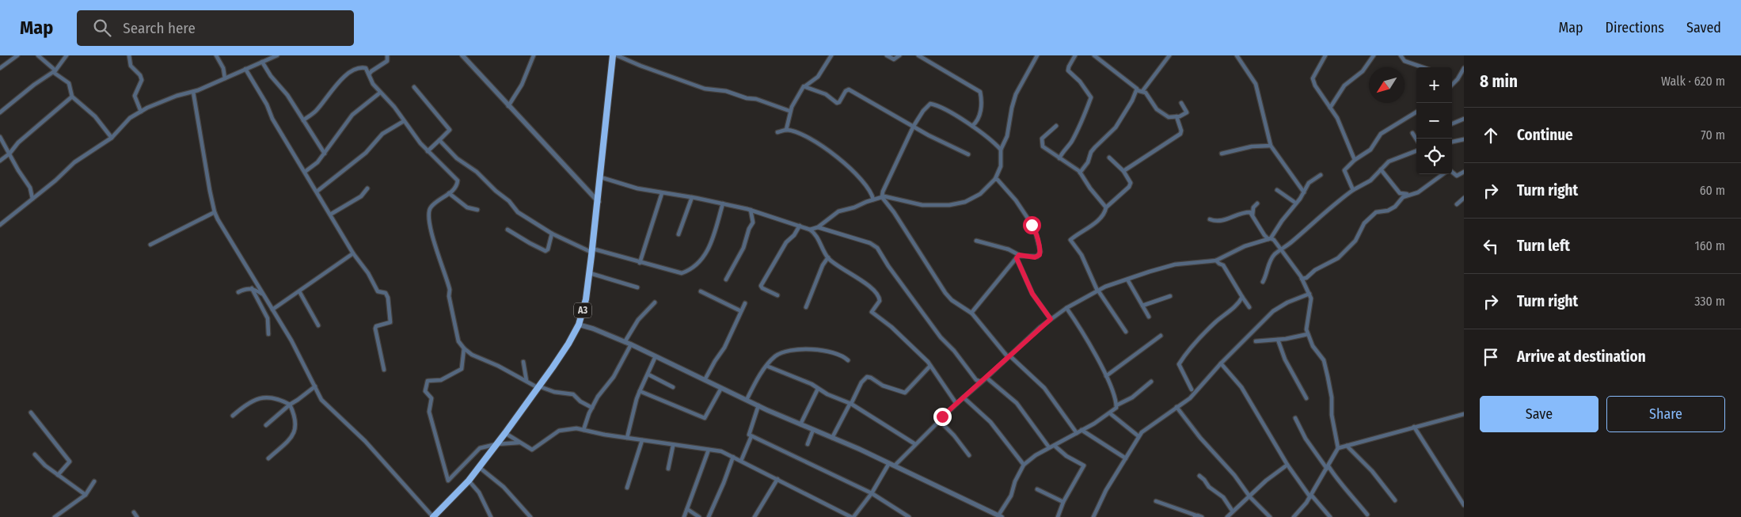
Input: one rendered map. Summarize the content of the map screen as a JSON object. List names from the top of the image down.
{
  "streets": {
    "highway": ["A3"]
  },
  "north": "bottom left",
  "page": {
    "header": "Map",
    "search": "Search here",
    "nav": ["Map", "Directions", "Saved"],
    "heading": ["8 min", "Walk · 620 m"],
    "map_buttons": ["+", "−"],
    "list": [
      ["Continue", "70 m"],
      ["Turn right", "60 m"],
      ["Turn left", "160 m"],
      ["Turn right", "330 m"],
      "Arrive at destination"
    ],
    "buttons": ["Save", "Share"]
  }
}
